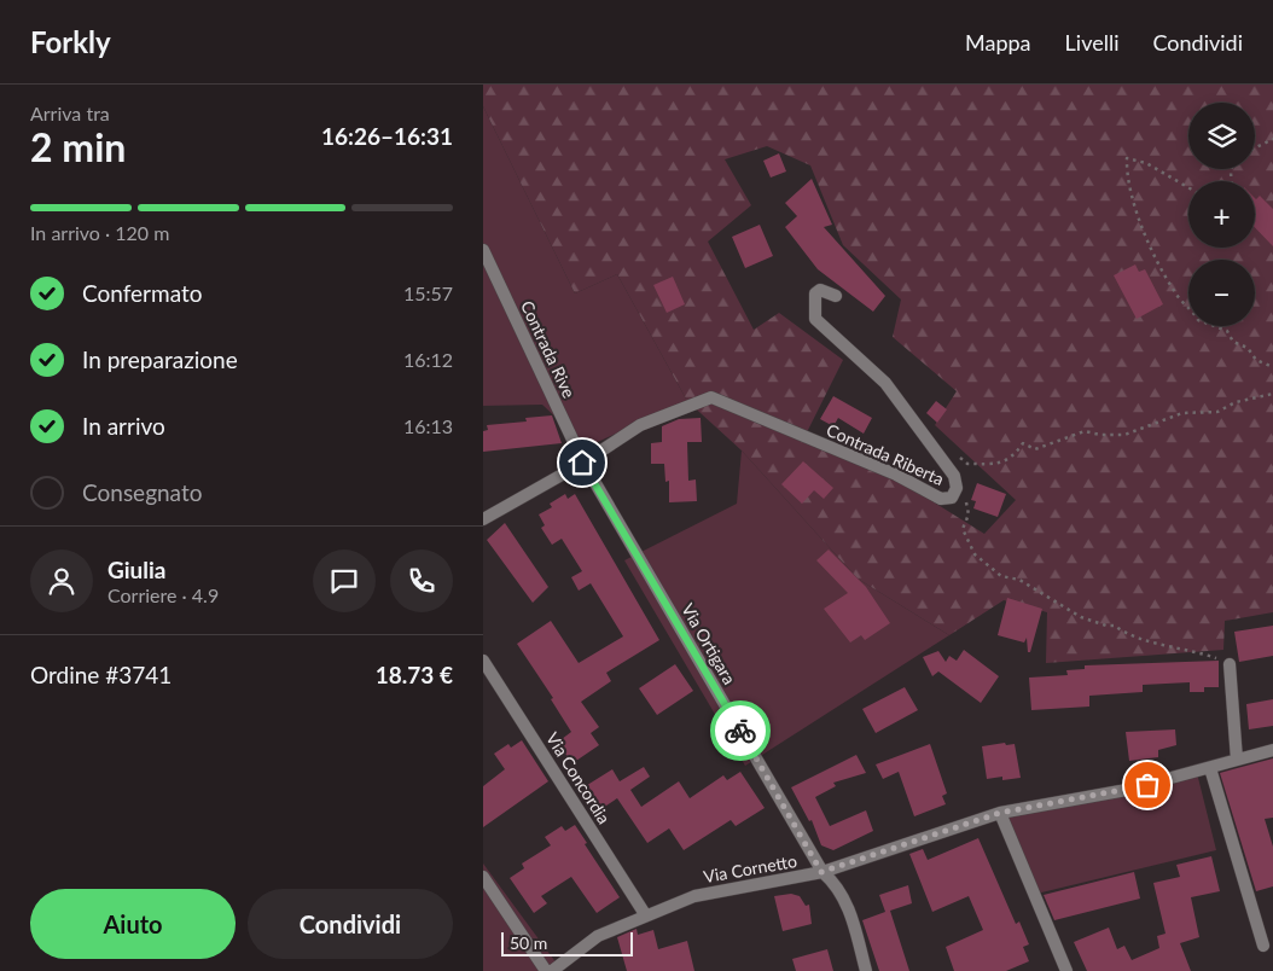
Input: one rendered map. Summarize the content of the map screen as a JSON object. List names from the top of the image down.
{
  "streets": {
    "street": [
      "Contrada Rive",
      "Contrada Riberta",
      "Via Ortigara",
      "Via Concordia",
      "Via Cornetto"
    ]
  },
  "crossings": [
    ["Contrada Rive", "Contrada Riberta"],
    ["Contrada Rive", "Via Ortigara"],
    ["Contrada Riberta", "Via Ortigara"],
    ["Via Ortigara", "Via Cornetto"],
    ["Via Concordia", "Via Cornetto"]
  ],
  "scale_bar": "50 m",
  "page": {
    "header": "Forkly",
    "nav": ["Mappa", "Livelli", "Condividi"],
    "heading": ["2 min", "Arriva tra", "16:26–16:31"],
    "panel": [
      "Giulia",
      "Corriere · 4.9",
      "Ordine #3741",
      "18.73 €"
    ],
    "map_buttons": ["+", "−"],
    "bar": "In arrivo · 120 m",
    "list": [
      ["Confermato", "15:57"],
      ["In preparazione", "16:12"],
      ["In arrivo", "16:13"],
      "Consegnato"
    ],
    "buttons": ["Aiuto", "Condividi"],
    "scale": "50 m"
  }
}
